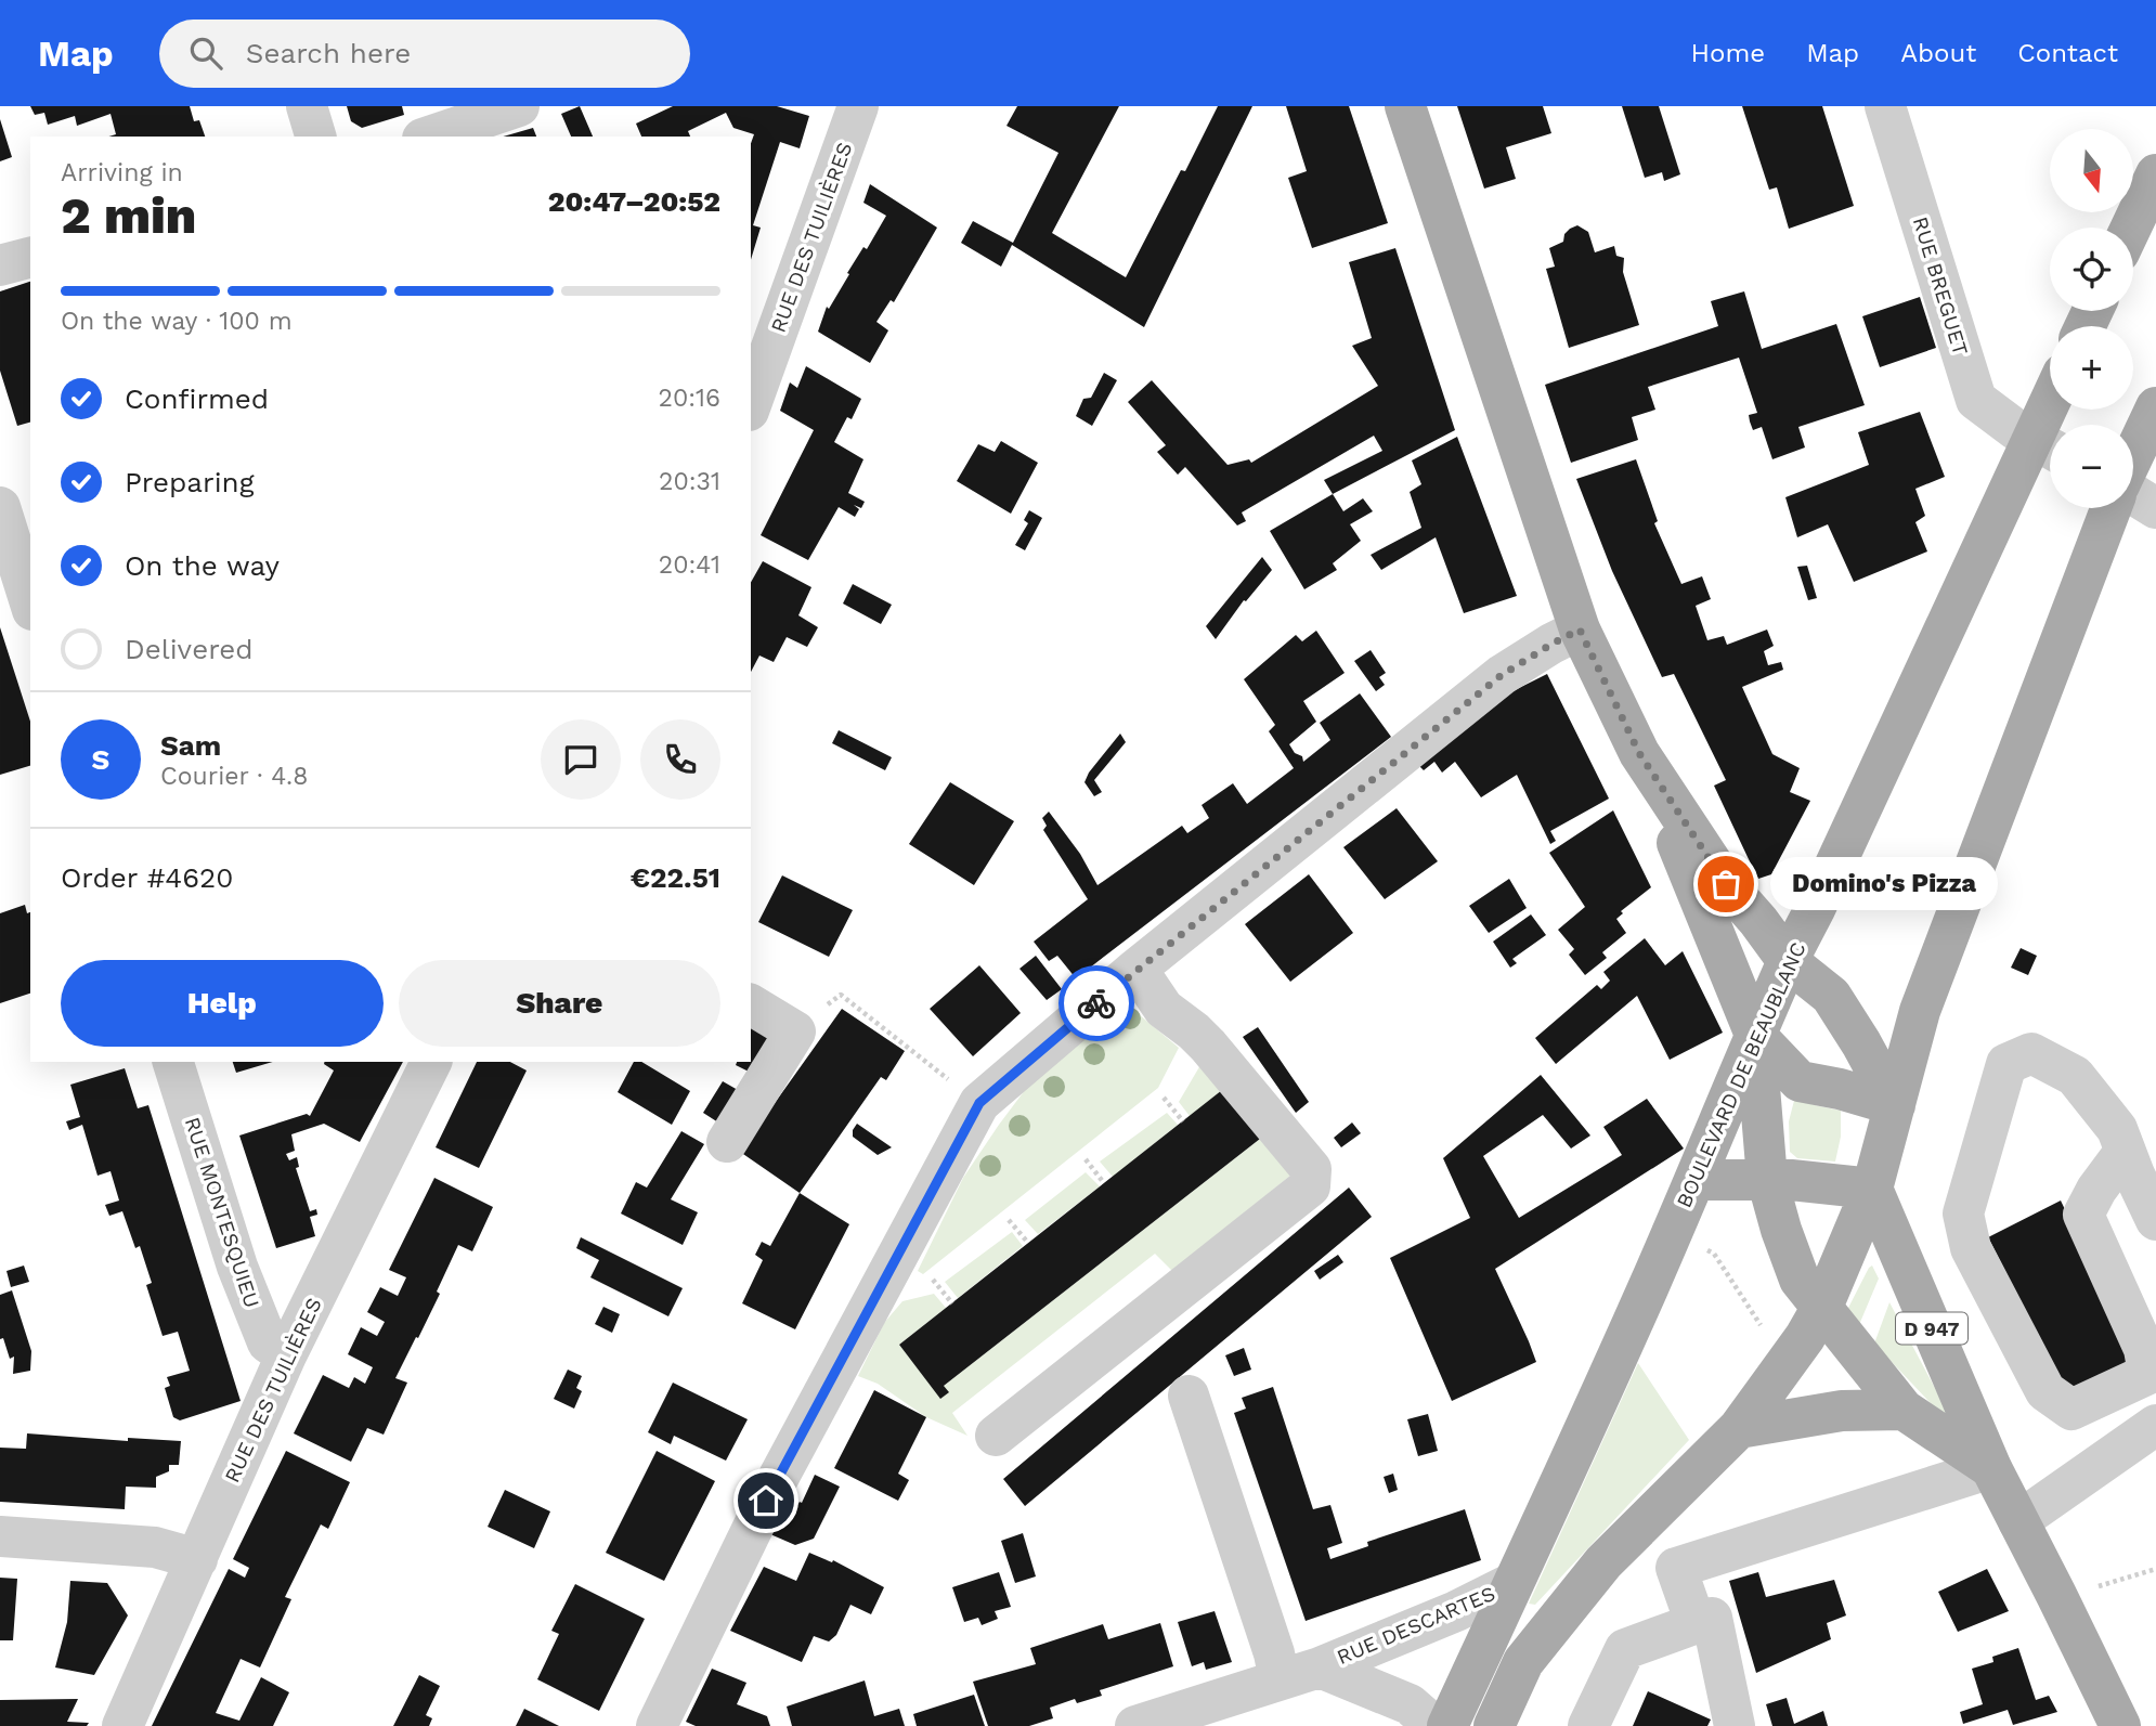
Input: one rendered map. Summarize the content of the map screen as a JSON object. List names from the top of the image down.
{
  "streets": {
    "main road": ["BOULEVARD DE BEAUBLANC", "D 947"],
    "street": [
      "RUE DES TUILIÈRES",
      "RUE BREGUET",
      "RUE MONTESQUIEU",
      "RUE DESCARTES"
    ]
  },
  "crossings": [
    ["RUE DES TUILIÈRES", "RUE MONTESQUIEU"],
    ["RUE BREGUET", "BOULEVARD DE BEAUBLANC"],
    ["BOULEVARD DE BEAUBLANC", "RUE DESCARTES"]
  ],
  "places": ["Domino's Pizza"],
  "north": "bottom",
  "page": {
    "header": "Map",
    "search": "Search here",
    "nav": [
      "Home",
      "Map",
      "About",
      "Contact"
    ],
    "map_buttons": ["+", "−"],
    "heading": ["2 min", "Arriving in", "20:47–20:52"],
    "panel": [
      "Sam",
      "Courier · 4.8",
      "Order #4620",
      "€22.51"
    ],
    "bar": "On the way · 100 m",
    "list": [
      ["Confirmed", "20:16"],
      ["Preparing", "20:31"],
      ["On the way", "20:41"],
      "Delivered"
    ],
    "round": "S",
    "bubble": "Domino's Pizza",
    "buttons": ["Help", "Share"]
  }
}
